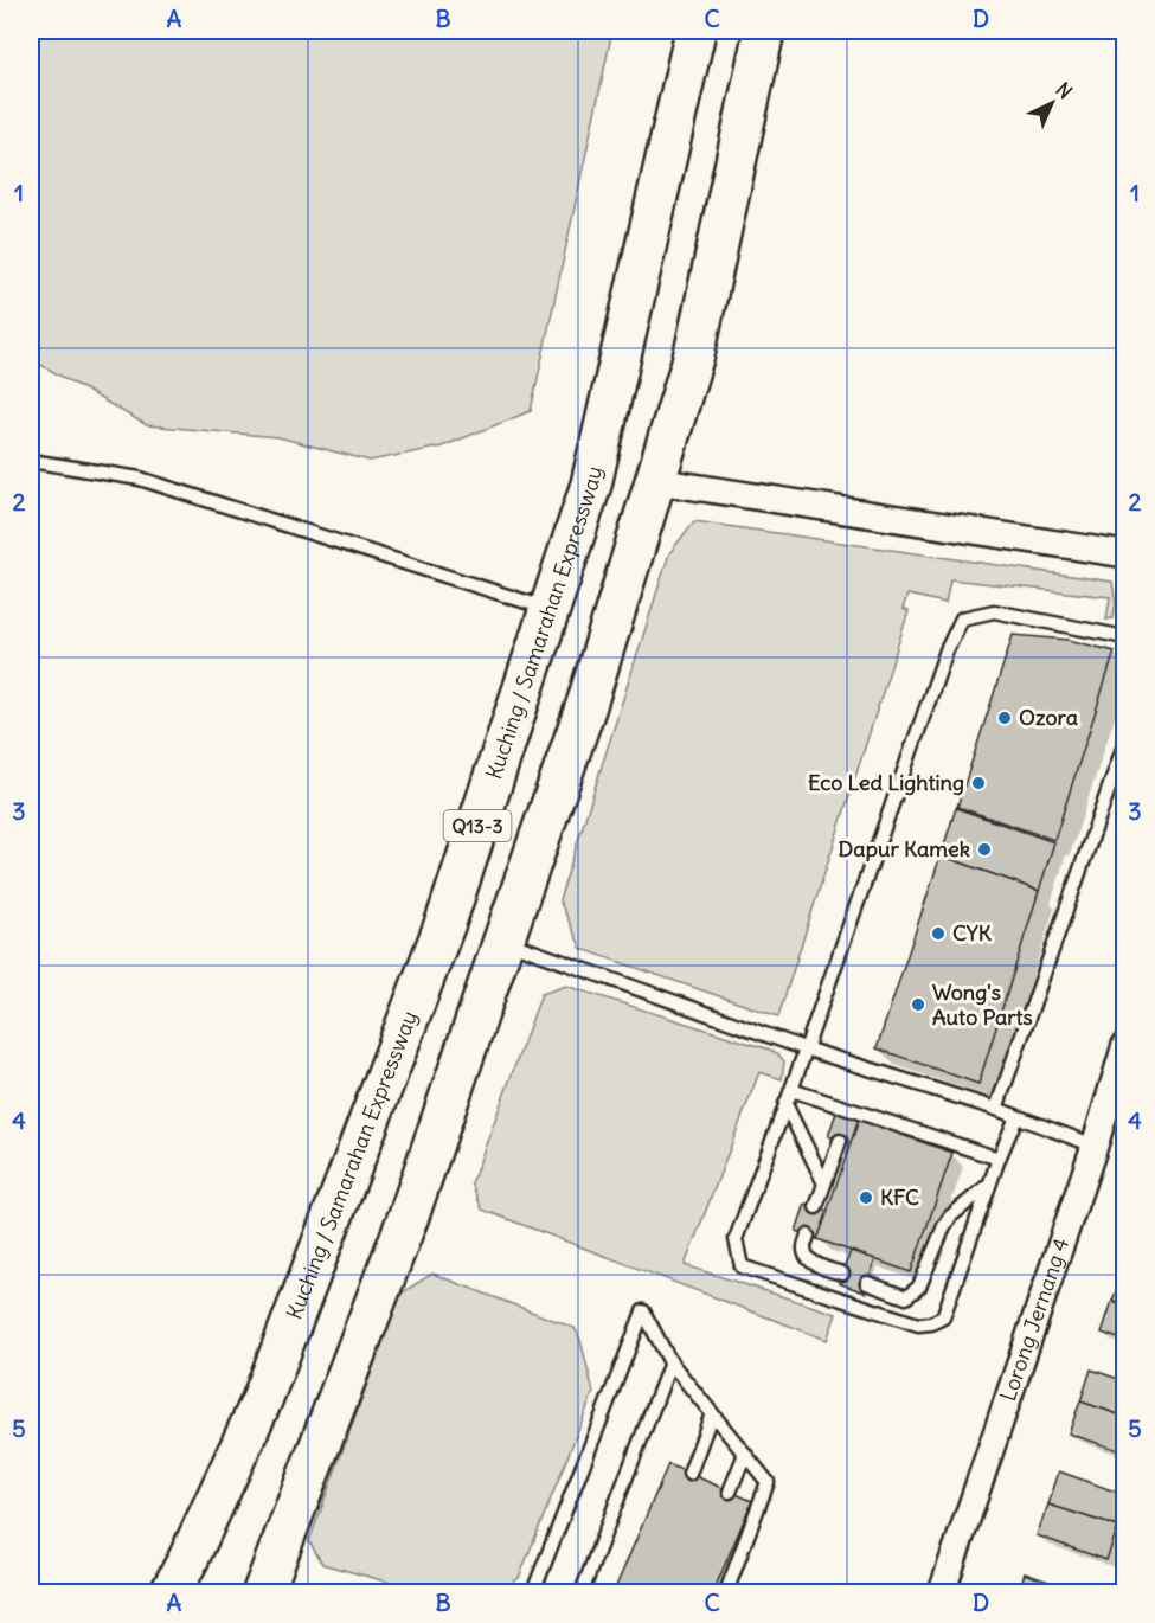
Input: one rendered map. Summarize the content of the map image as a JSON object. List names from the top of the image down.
{
  "streets": {
    "highway": ["Kuching / Samarahan Expressway", "Q13-3"],
    "street": ["Lorong Jernang 4"]
  },
  "places": [
    "Ozora",
    "Eco Led Lighting",
    "Dapur Kamek",
    "CYK",
    "Wong's Auto Parts",
    "KFC"
  ],
  "north": "top right",
  "grid": {
    "columns": [
      "A",
      "B",
      "C",
      "D"
    ],
    "rows": [
      "1",
      "2",
      "3",
      "4",
      "5"
    ]
  }
}
